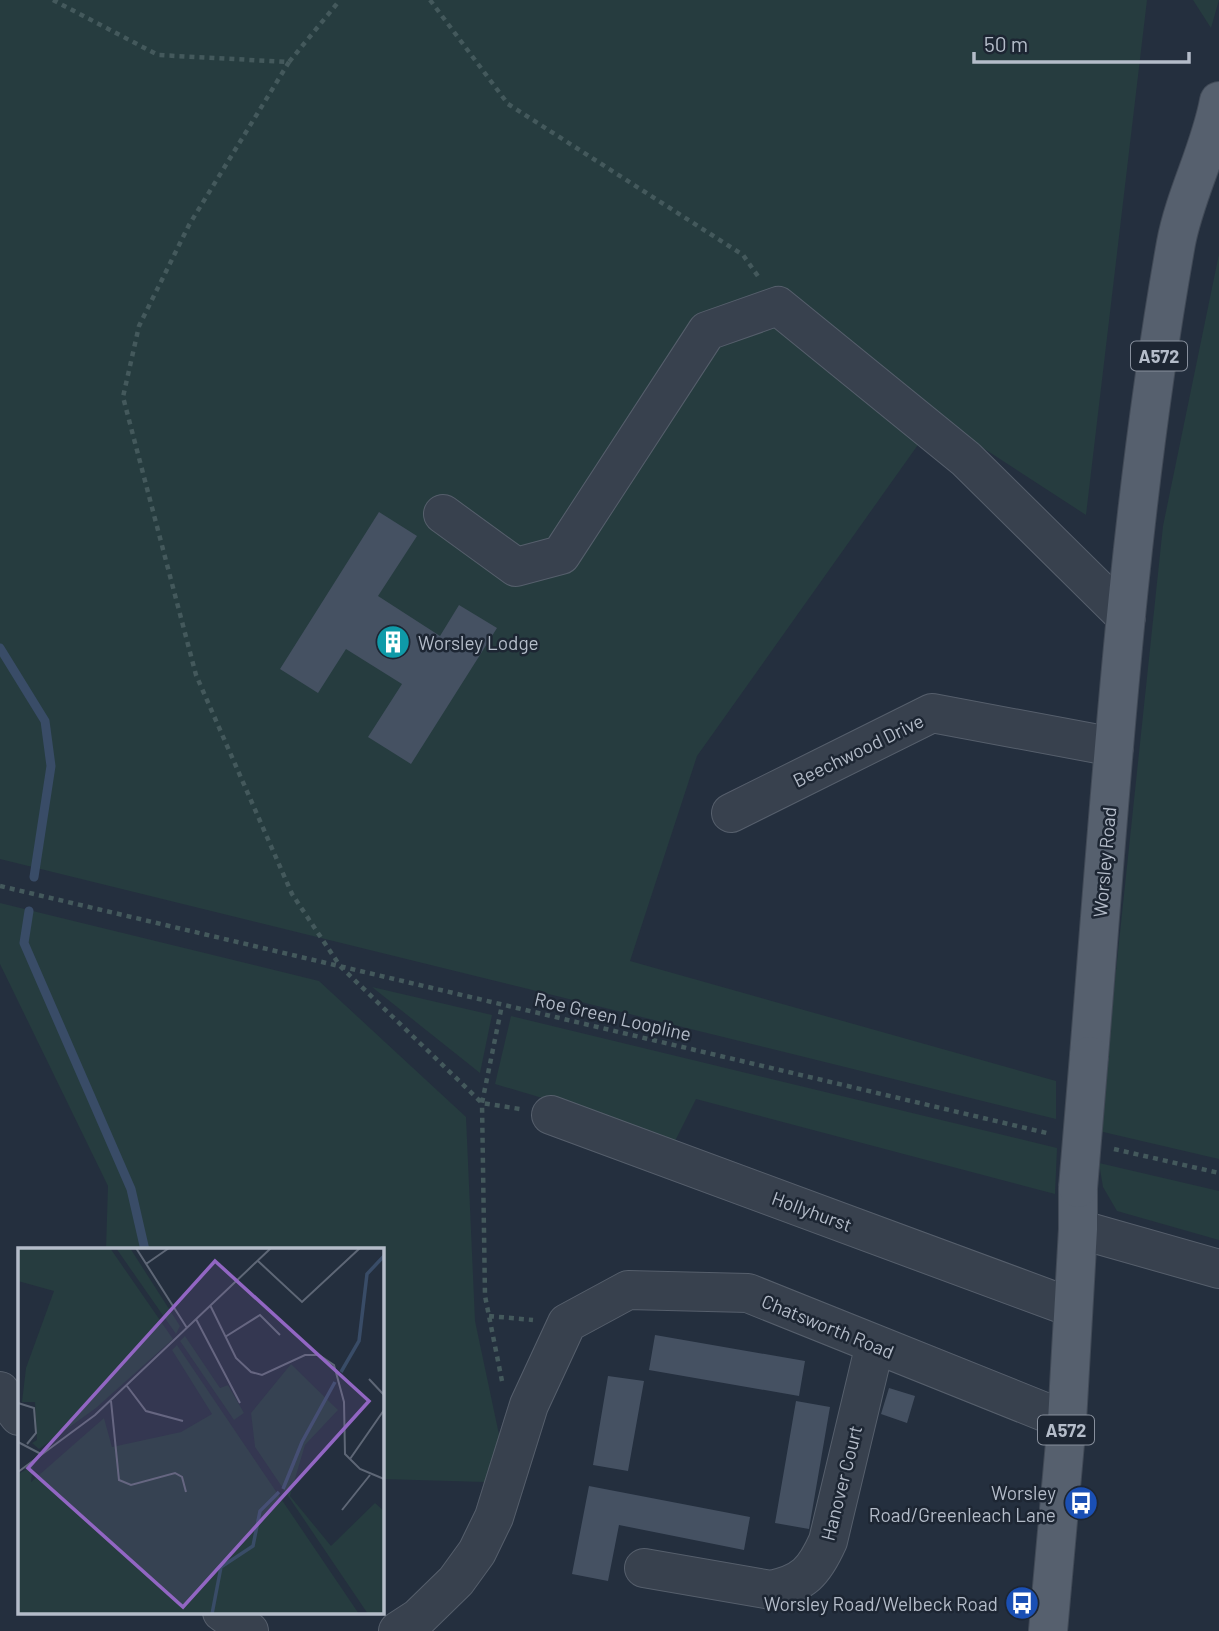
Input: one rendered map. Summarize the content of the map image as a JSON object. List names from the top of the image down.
{
  "streets": {
    "main road": ["A572", "Worsley Road"],
    "street": [
      "Beechwood Drive",
      "Hollyhurst",
      "Chatsworth Road",
      "Hanover Court"
    ],
    "path": ["Roe Green Loopline"]
  },
  "crossings": [
    ["Beechwood Drive", "Worsley Road"],
    ["Worsley Road", "Hollyhurst"],
    ["Worsley Road", "Chatsworth Road"],
    ["Chatsworth Road", "Hanover Court"]
  ],
  "places": {
    "building": ["Worsley Lodge"],
    "bus stop": ["Worsley Road/Greenleach Lane", "Worsley Road/Welbeck Road"]
  },
  "scale_bar": "50 m"
}
